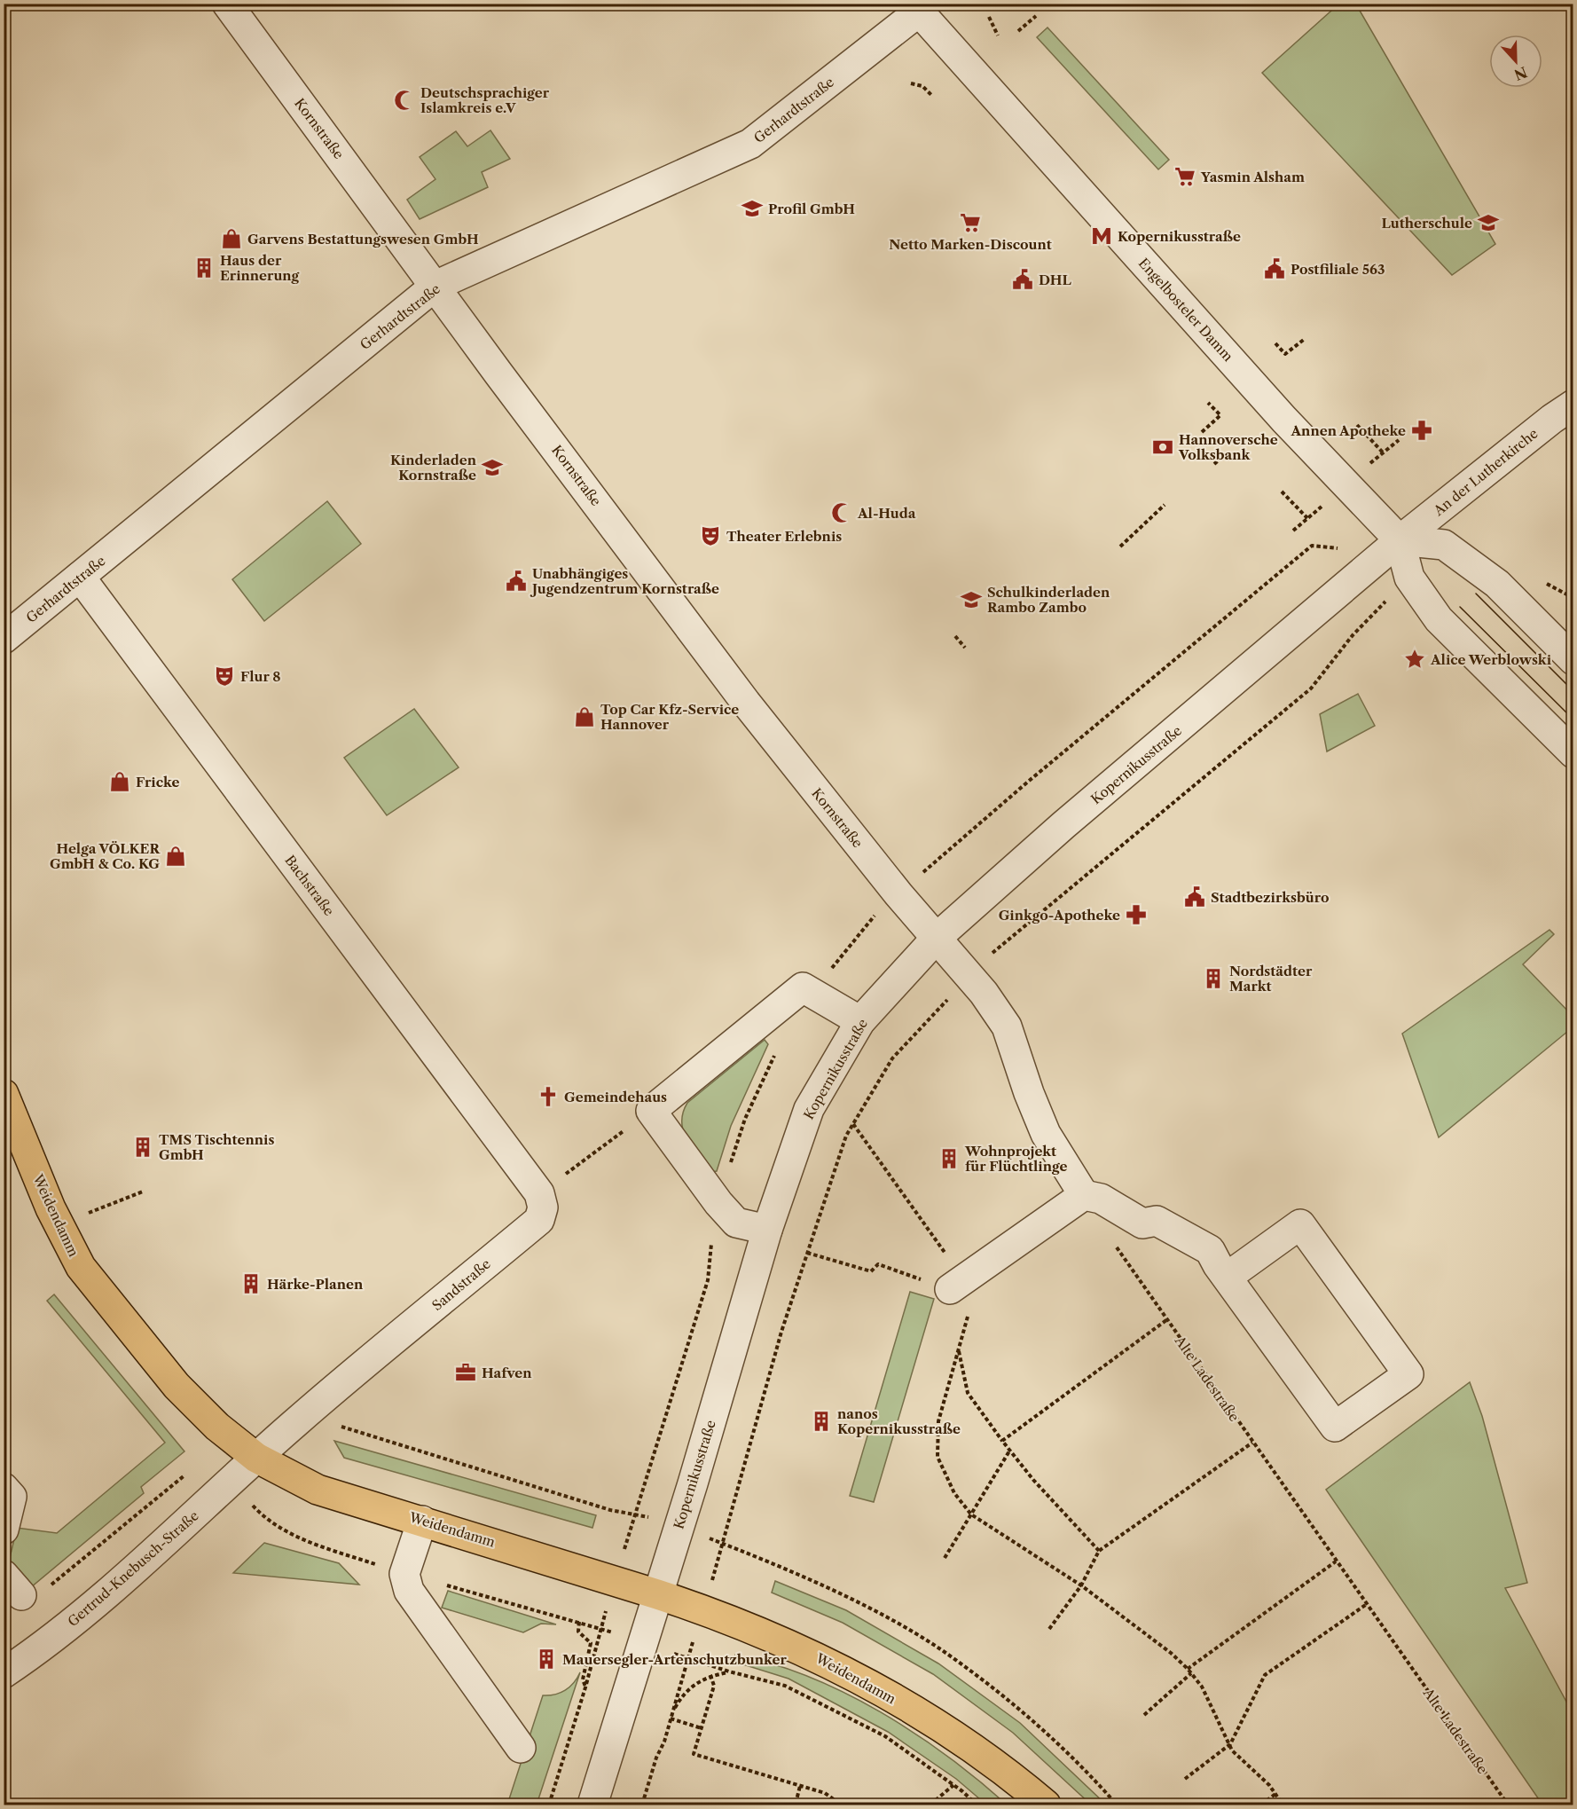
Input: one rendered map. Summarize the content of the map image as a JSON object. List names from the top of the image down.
{
  "streets": {
    "main road": ["Weidendamm"],
    "street": [
      "Gerhardtstraße",
      "Kornstraße",
      "Engelbosteler Damm",
      "An der Lutherkirche",
      "Kopernikusstraße",
      "Bachstraße",
      "Sandstraße",
      "Gertrud-Knebusch-Straße"
    ],
    "path": ["Alte Ladestraße"]
  },
  "crossings": [
    ["Gerhardtstraße", "Kornstraße"],
    ["Gerhardtstraße", "Engelbosteler Damm"],
    ["Gerhardtstraße", "Bachstraße"],
    ["Kornstraße", "Kopernikusstraße"],
    ["Engelbosteler Damm", "An der Lutherkirche"],
    ["Engelbosteler Damm", "Kopernikusstraße"],
    ["An der Lutherkirche", "Kopernikusstraße"],
    ["Kopernikusstraße", "Weidendamm"],
    ["Bachstraße", "Sandstraße"],
    ["Weidendamm", "Sandstraße"],
    ["Weidendamm", "Gertrud-Knebusch-Straße"],
    ["Sandstraße", "Gertrud-Knebusch-Straße"]
  ],
  "places": {
    "mosque": ["Deutschsprachiger Islamkreis e.V", "Al-Huda"],
    "supermarket": ["Yasmin Alsham", "Netto Marken-Discount"],
    "school or university": [
      "Profil GmbH",
      "Lutherschule",
      "Kinderladen Kornstraße",
      "Schulkinderladen Rambo Zambo"
    ],
    "metro station": ["Kopernikusstraße"],
    "shop": [
      "Garvens Bestattungswesen GmbH",
      "Top Car Kfz-Service Hannover",
      "Fricke",
      "Helga VÖLKER GmbH & Co. KG"
    ],
    "building": [
      "Haus der Erinnerung",
      "Nordstädter Markt",
      "TMS Tischtennis GmbH",
      "Wohnprojekt für Flüchtlinge",
      "Härke-Planen",
      "nanos Kopernikusstraße",
      "Mauersegler-Artenschutzbunker"
    ],
    "public building": [
      "Postfiliale 563",
      "DHL",
      "Unabhängiges Jugendzentrum Kornstraße",
      "Stadtbezirksbüro"
    ],
    "pharmacy": ["Annen Apotheke", "Ginkgo-Apotheke"],
    "bank": ["Hannoversche Volksbank"],
    "theatre": ["Theater Erlebnis", "Flur 8"],
    "place": ["Alice Werblowski"],
    "church": ["Gemeindehaus"],
    "office": ["Hafven"]
  },
  "north": "bottom"
}
